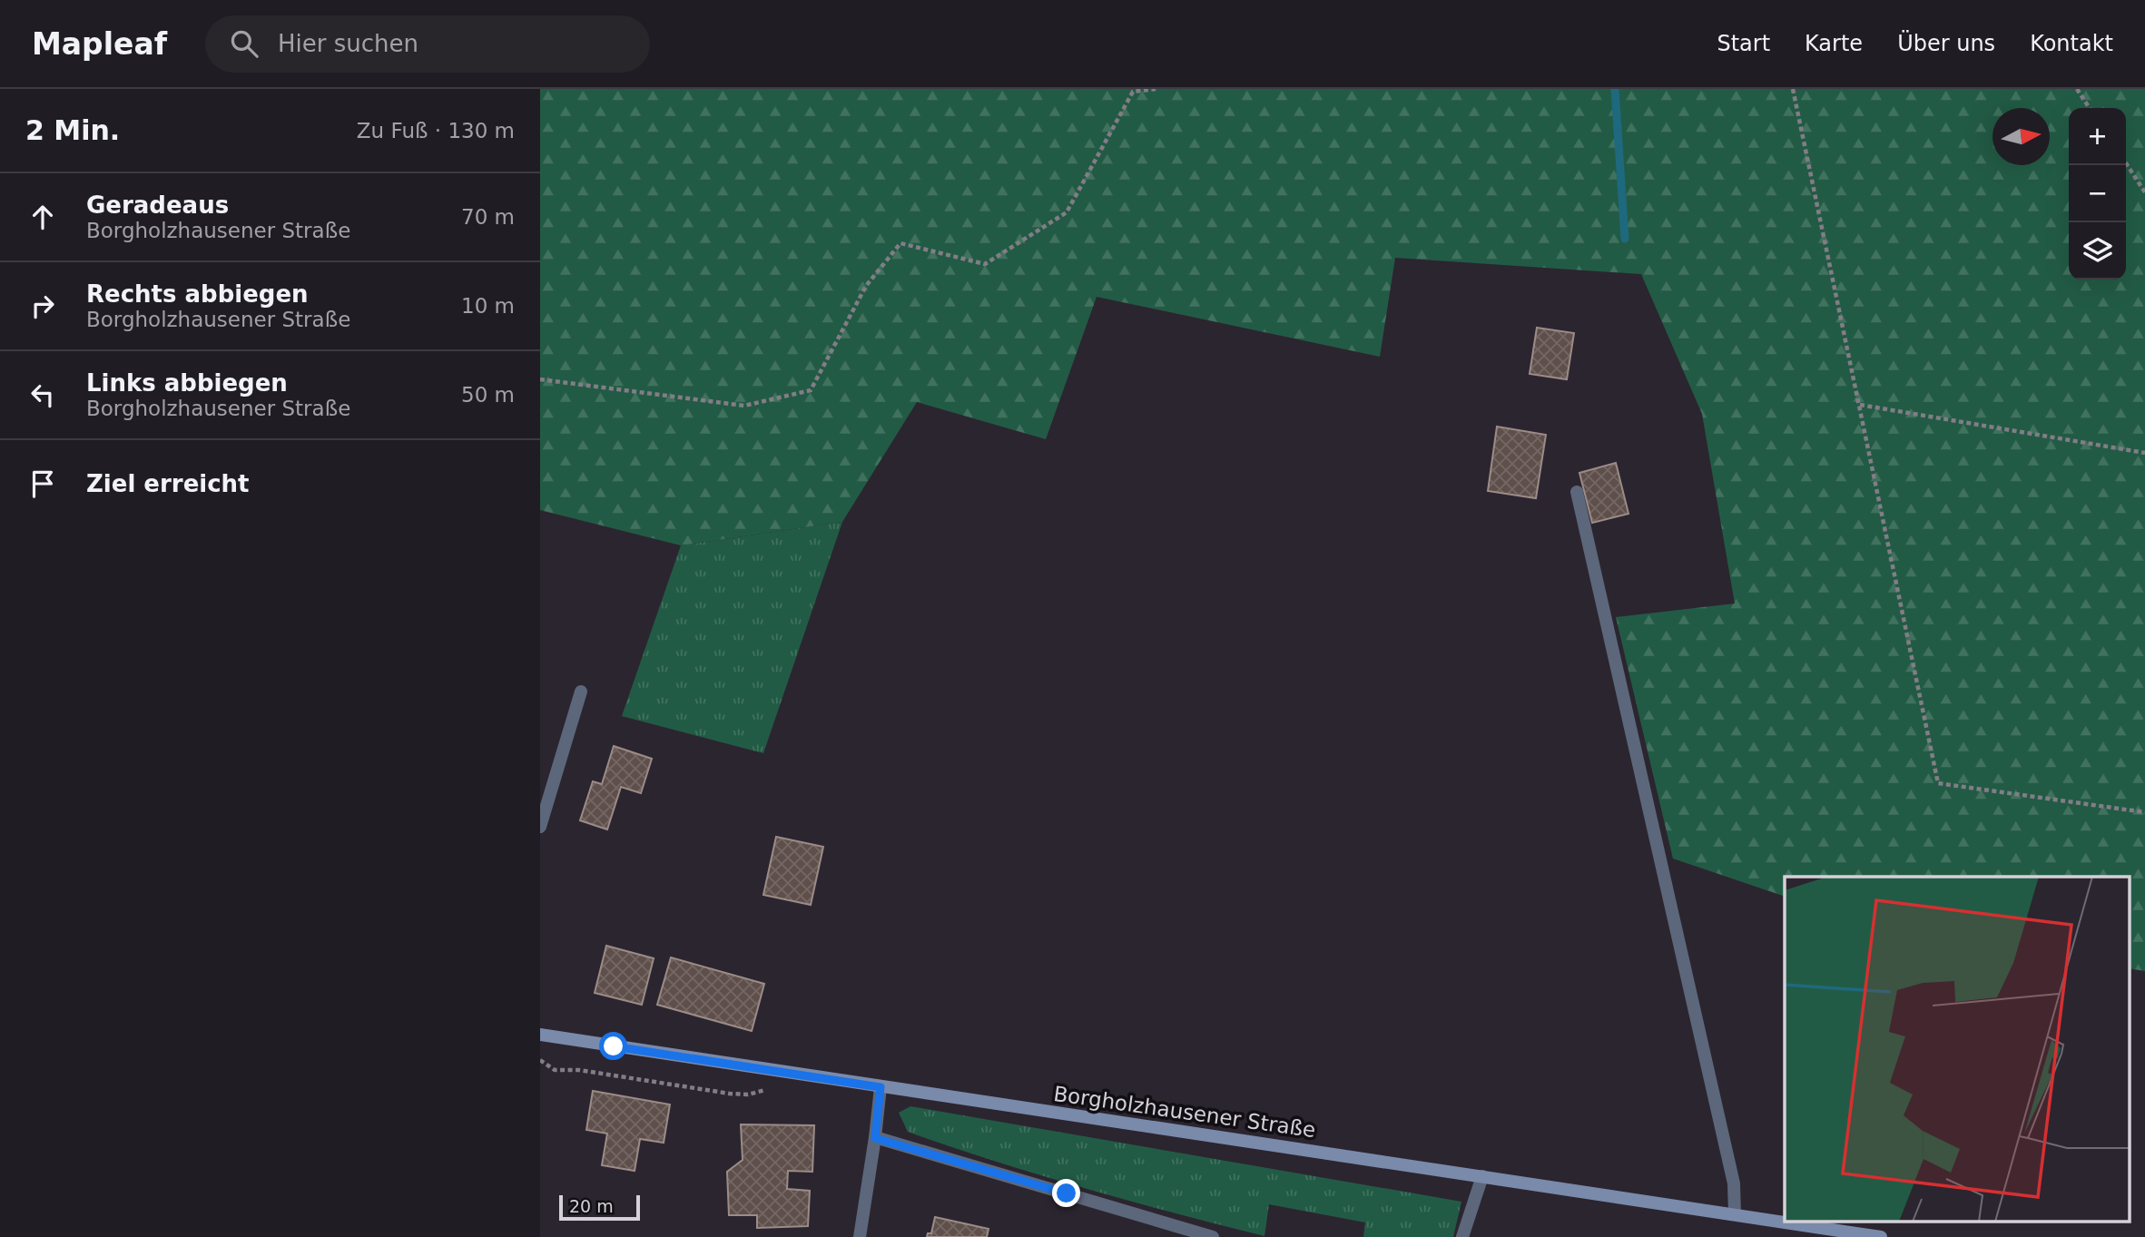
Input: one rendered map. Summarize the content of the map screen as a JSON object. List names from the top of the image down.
{
  "streets": {
    "main road": ["Borgholzhausener Straße"]
  },
  "scale_bar": "20 m",
  "north": "right",
  "page": {
    "header": "Mapleaf",
    "search": "Hier suchen",
    "nav": [
      "Start",
      "Karte",
      "Über uns",
      "Kontakt"
    ],
    "heading": ["2 Min.", "Zu Fuß · 130 m"],
    "map_buttons": ["+", "−"],
    "list": [
      ["Geradeaus", "Borgholzhausener Straße", "70 m"],
      ["Rechts abbiegen", "Borgholzhausener Straße", "10 m"],
      ["Links abbiegen", "Borgholzhausener Straße", "50 m"],
      "Ziel erreicht"
    ],
    "scale": "20 m"
  }
}
